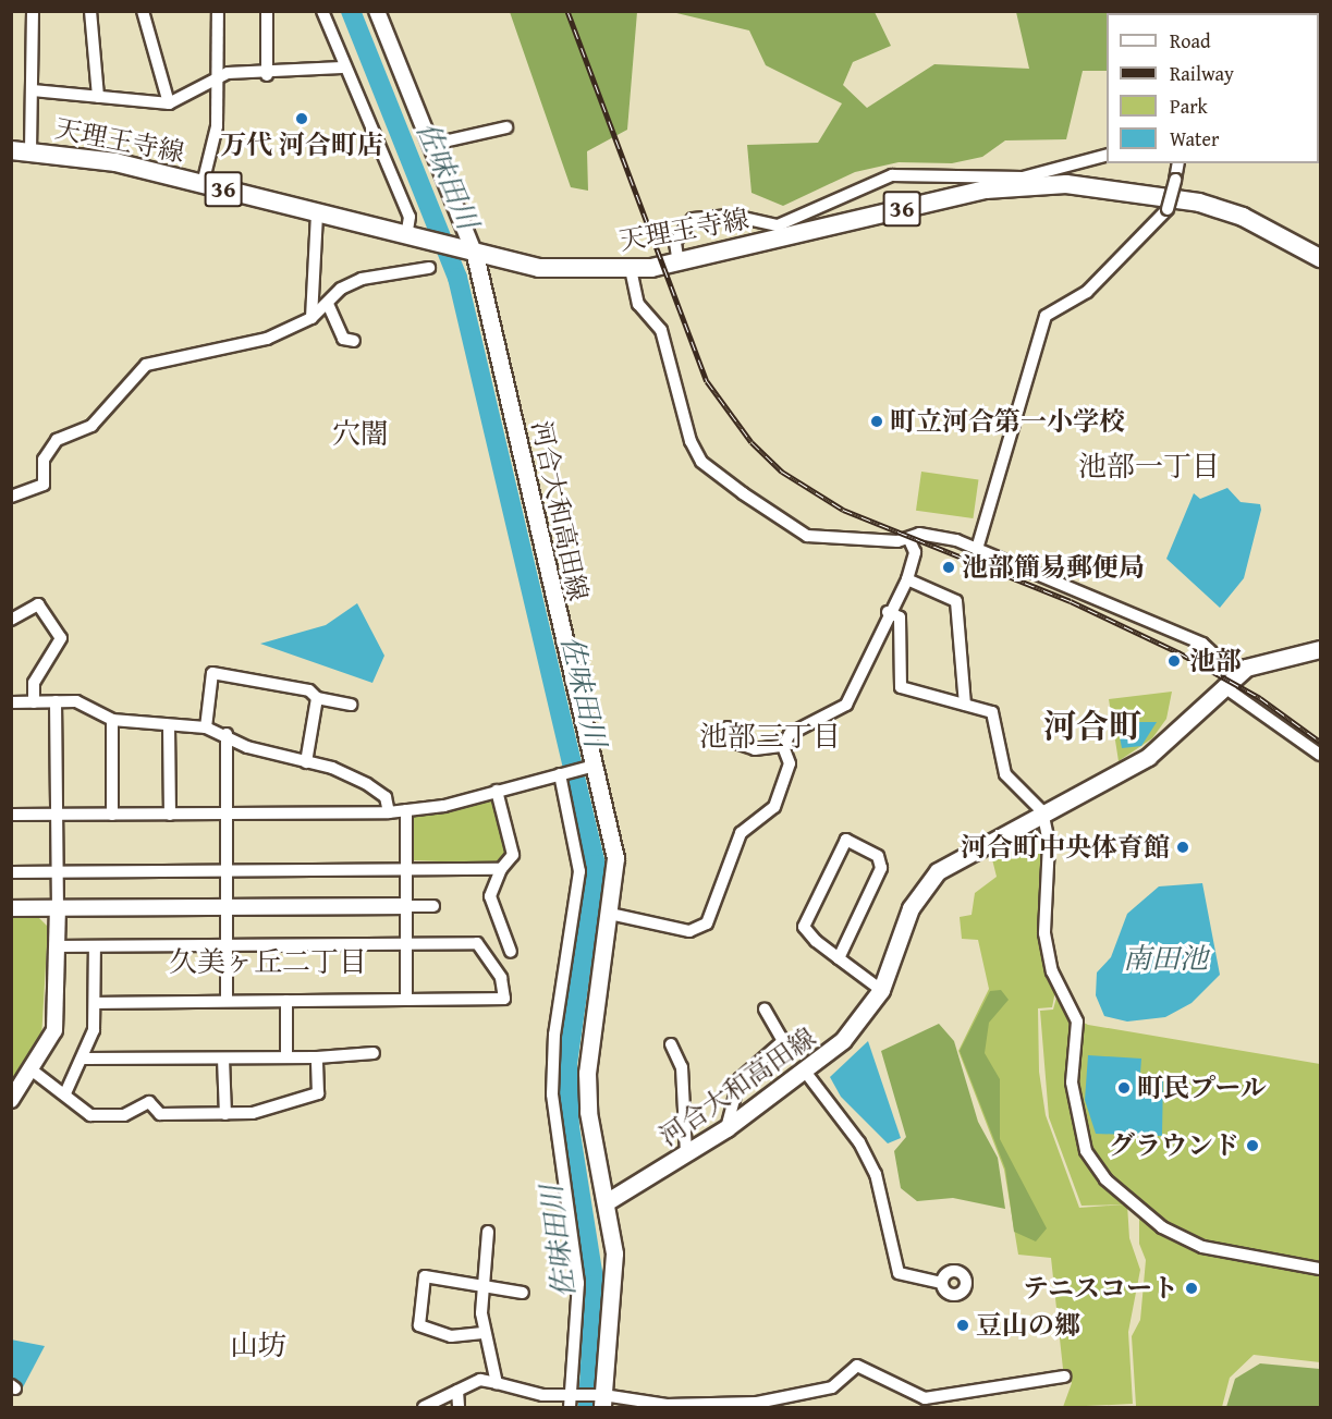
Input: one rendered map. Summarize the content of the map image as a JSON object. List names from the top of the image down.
{
  "streets": {
    "main road": ["天理王寺線", "36", "河合大和高田線"]
  },
  "crossings": [
    ["天理王寺線", "河合大和高田線"]
  ],
  "districts": [
    "穴闇",
    "池部一丁目",
    "河合町",
    "池部三丁目",
    "久美ヶ丘二丁目",
    "山坊"
  ],
  "water": ["佐味田川", "南田池"],
  "places": [
    "万代 河合町店",
    "町立河合第一小学校",
    "池部簡易郵便局",
    "池部",
    "河合町中央体育館",
    "町民プール",
    "グラウンド",
    "テニスコート",
    "豆山の郷"
  ],
  "legend": [
    "Road",
    "Railway",
    "Park",
    "Water"
  ]
}
